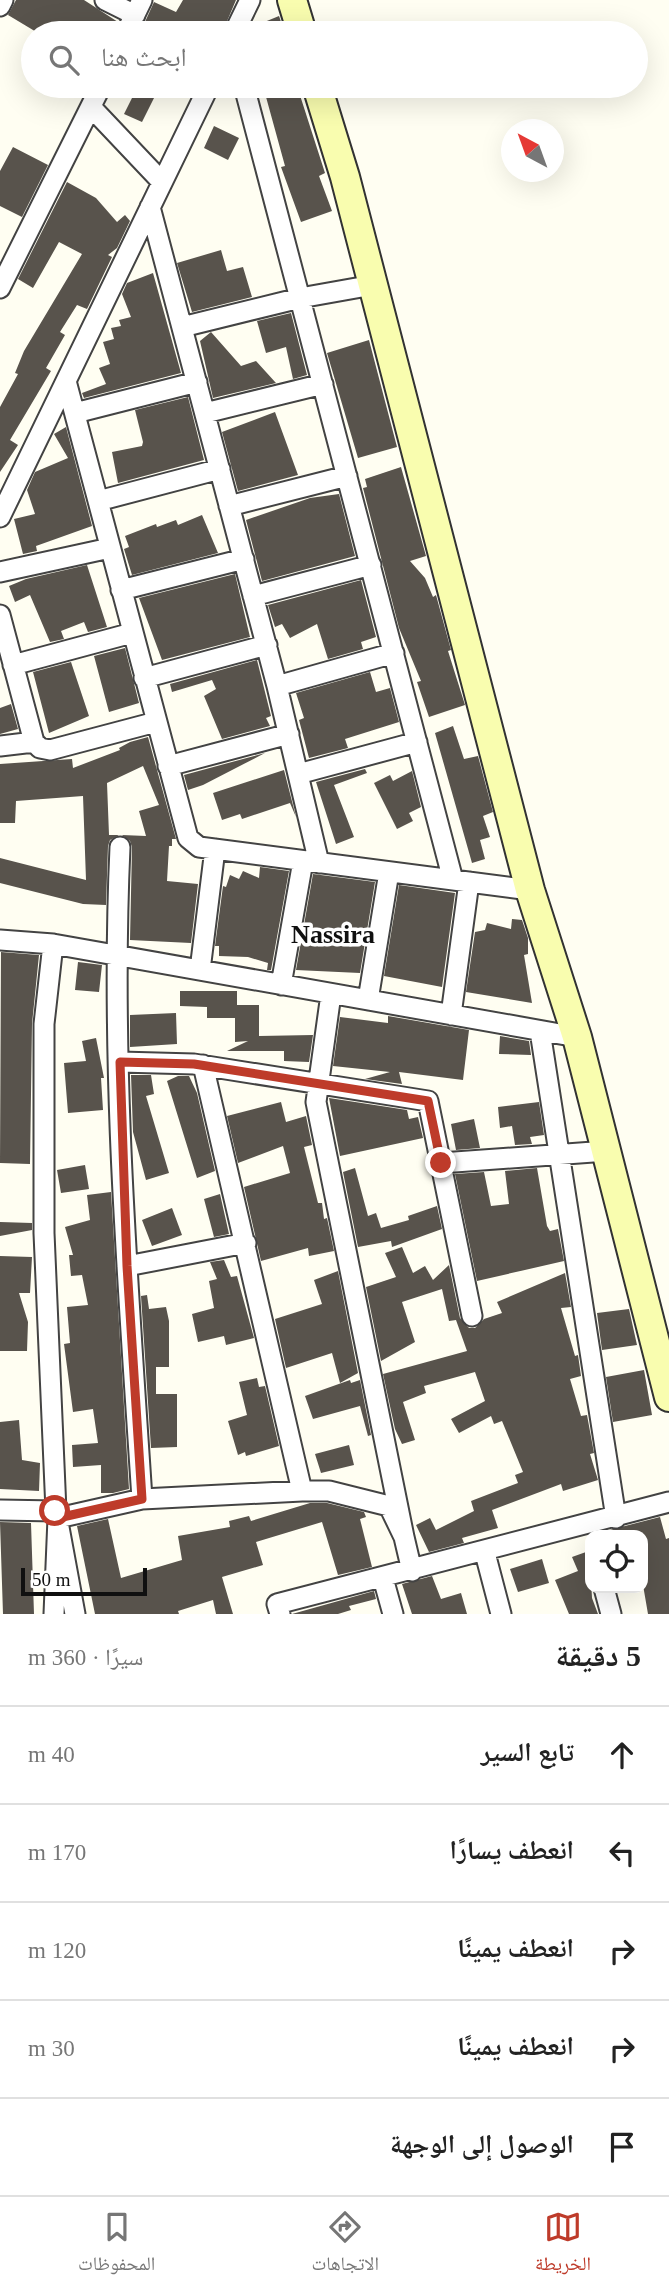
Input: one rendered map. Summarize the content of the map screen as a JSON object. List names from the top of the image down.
{
  "districts": ["Nassira"],
  "scale_bar": "50 m",
  "north": "top left",
  "page": {
    "search": "ابحث هنا",
    "scale": "50 m",
    "heading": ["5 دقيقة", "سيرًا · 360 m"],
    "list": [
      ["تابع السير", "40 m"],
      ["انعطف يسارًا", "170 m"],
      ["انعطف يمينًا", "120 m"],
      ["انعطف يمينًا", "30 m"],
      "الوصول إلى الوجهة"
    ],
    "nav": ["الخريطة", "الاتجاهات", "المحفوظات"]
  }
}
